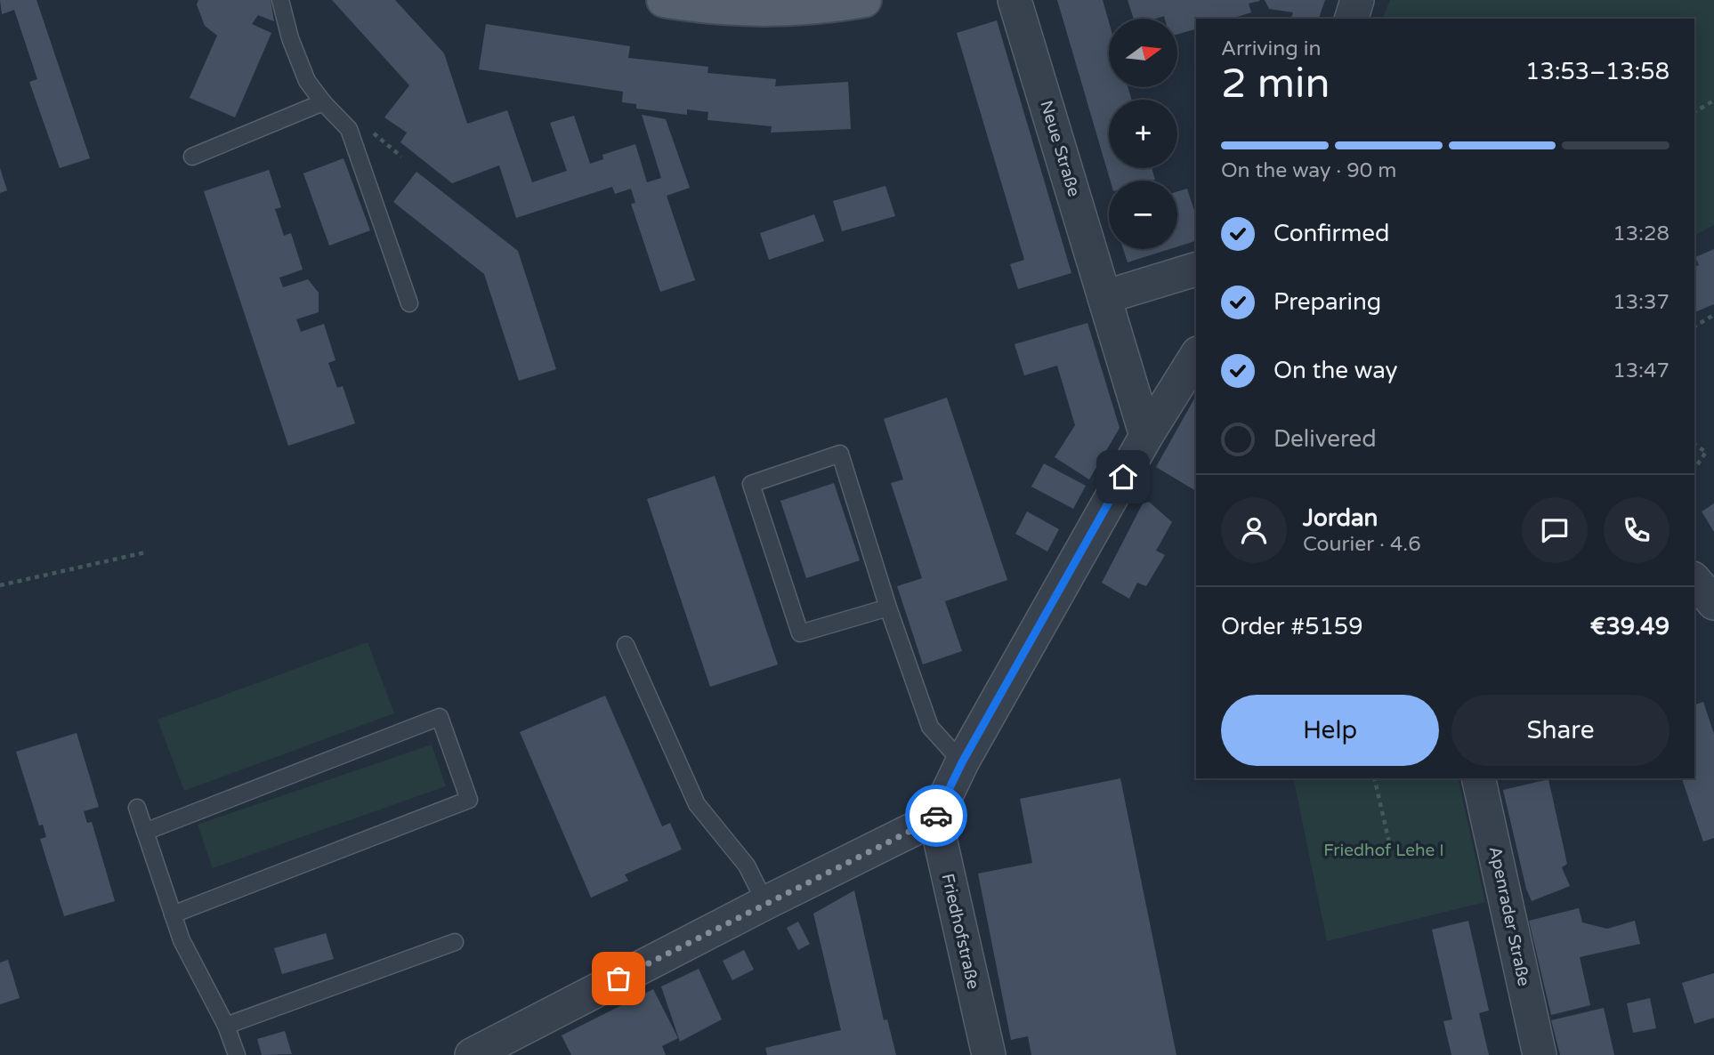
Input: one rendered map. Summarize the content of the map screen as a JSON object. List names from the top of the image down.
{
  "streets": {
    "street": ["Neue Straße", "Apenrader Straße", "Friedhofstraße"]
  },
  "parks": ["Friedhof Lehe I"],
  "north": "right",
  "page": {
    "map_buttons": ["+", "−"],
    "heading": ["2 min", "Arriving in", "13:53–13:58"],
    "panel": [
      "Jordan",
      "Courier · 4.6",
      "Order #5159",
      "€39.49"
    ],
    "bar": "On the way · 90 m",
    "list": [
      ["Confirmed", "13:28"],
      ["Preparing", "13:37"],
      ["On the way", "13:47"],
      "Delivered"
    ],
    "buttons": ["Help", "Share"]
  }
}
